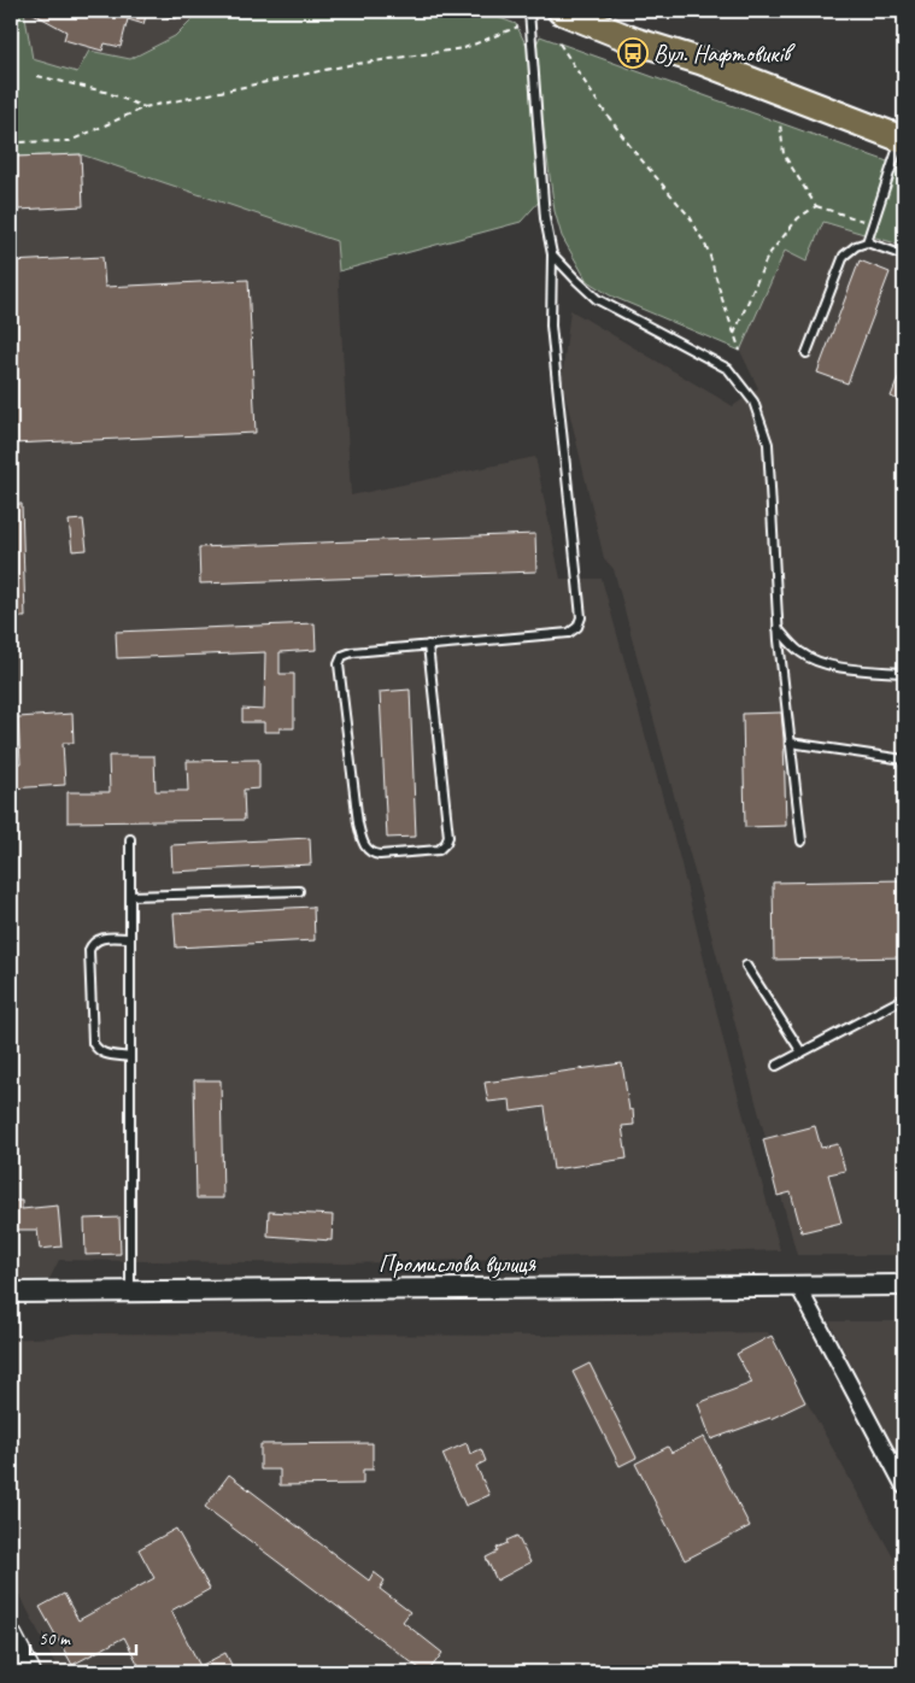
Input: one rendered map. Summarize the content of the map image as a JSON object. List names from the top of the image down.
{
  "streets": {
    "street": ["Промислова вулиця"]
  },
  "places": {
    "bus stop": ["Вул. Нафтовиків"]
  },
  "scale_bar": "50 m"
}
